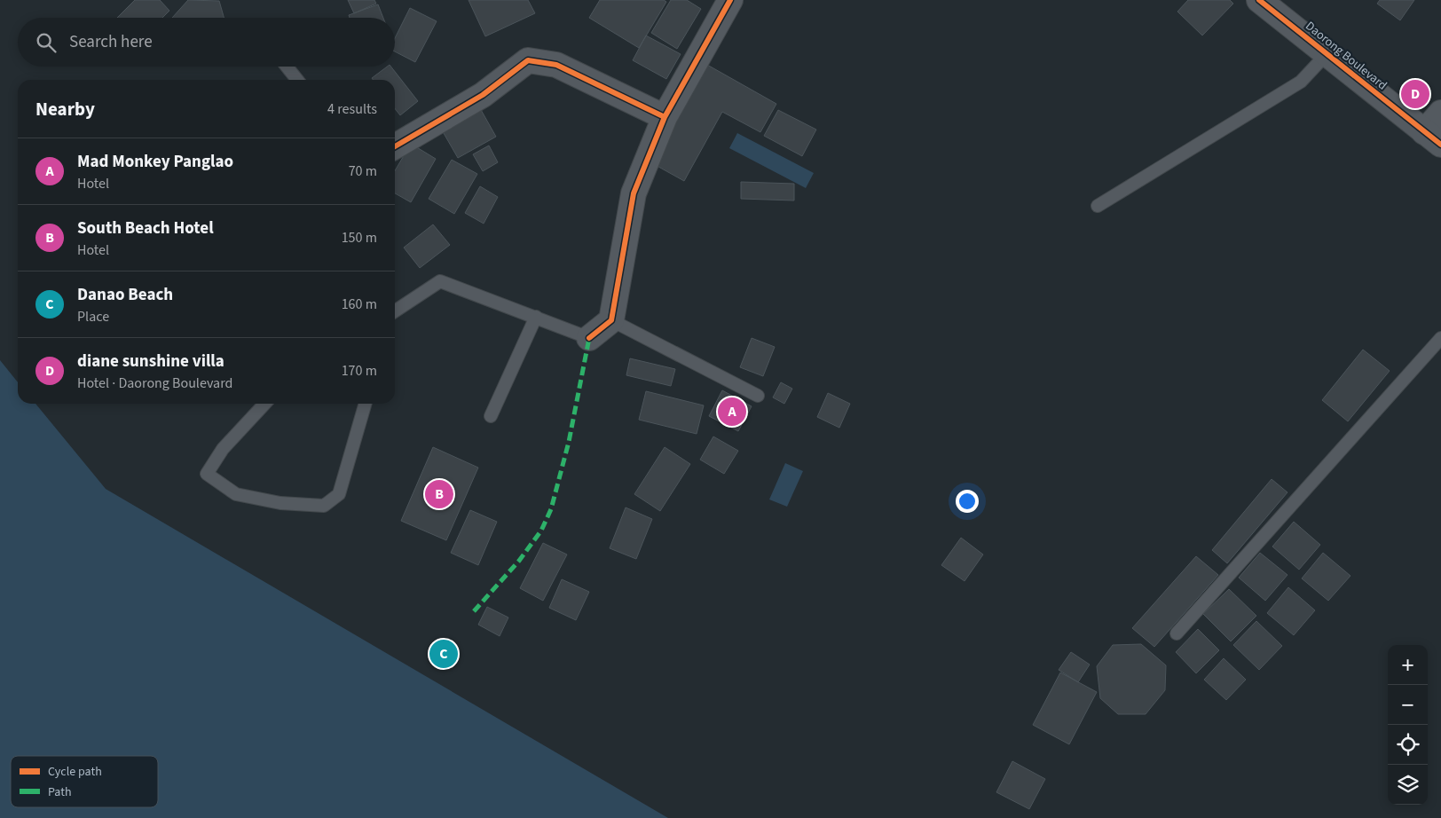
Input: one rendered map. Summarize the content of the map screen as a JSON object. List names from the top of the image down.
{
  "streets": {
    "street": ["Daorong Boulevard"]
  },
  "legend": ["Cycle path", "Path"],
  "page": {
    "search": "Search here",
    "pins": [
      "D",
      "A",
      "B",
      "C"
    ],
    "heading": ["Nearby", "4 results"],
    "list": [
      {
        "mark": "A",
        "name": "Mad Monkey Panglao",
        "note": "Hotel",
        "value": "70 m"
      },
      {
        "mark": "B",
        "name": "South Beach Hotel",
        "note": "Hotel",
        "value": "150 m"
      },
      {
        "mark": "C",
        "name": "Danao Beach",
        "note": "Place",
        "value": "160 m"
      },
      {
        "mark": "D",
        "name": "diane sunshine villa",
        "note": "Hotel · Daorong Boulevard",
        "value": "170 m"
      }
    ],
    "map_buttons": ["+", "−"]
  }
}
